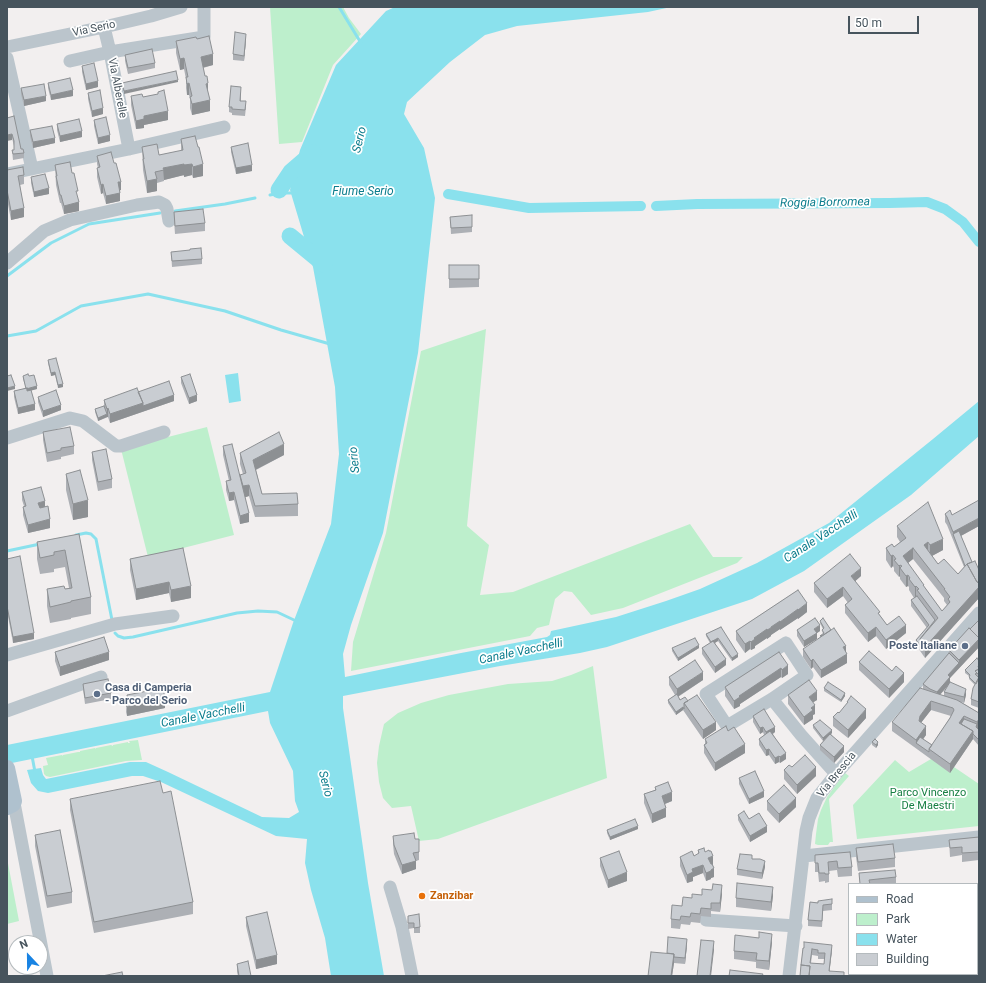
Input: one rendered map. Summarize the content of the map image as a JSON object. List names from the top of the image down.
{
  "streets": {
    "street": ["Via Serio", "Via Alberelle", "Via Brescia"]
  },
  "crossings": [
    ["Via Serio", "Via Alberelle"]
  ],
  "water": [
    "Serio",
    "Fiume Serio",
    "Roggia Borromea",
    "Canale Vacchelli"
  ],
  "parks": ["Parco Vincenzo De Maestri"],
  "places": ["Poste Italiane", "Casa di Camperia - Parco del Serio", "Zanzibar"],
  "legend": [
    "Road",
    "Park",
    "Water",
    "Building"
  ],
  "scale_bar": "50 m",
  "north": "top"
}
